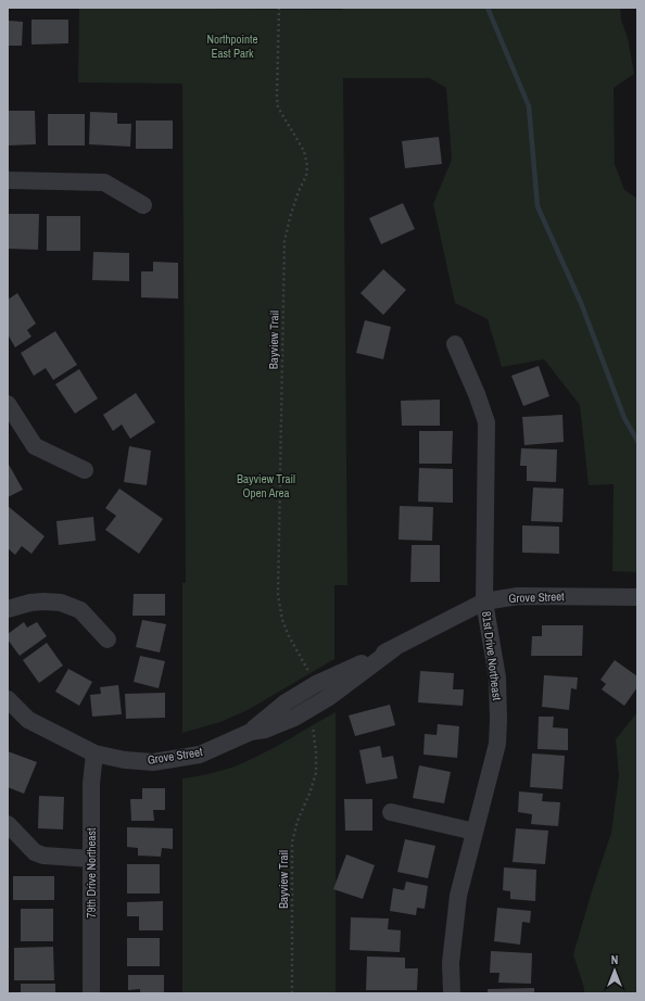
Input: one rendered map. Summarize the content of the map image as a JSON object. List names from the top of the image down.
{
  "streets": {
    "street": ["Grove Street", "81st Drive Northeast", "79th Drive Northeast"],
    "path": ["Bayview Trail"]
  },
  "crossings": [
    ["Grove Street", "81st Drive Northeast"],
    ["Grove Street", "79th Drive Northeast"]
  ],
  "parks": ["Northpointe East Park", "Bayview Trail Open Area"],
  "north": "top"
}
